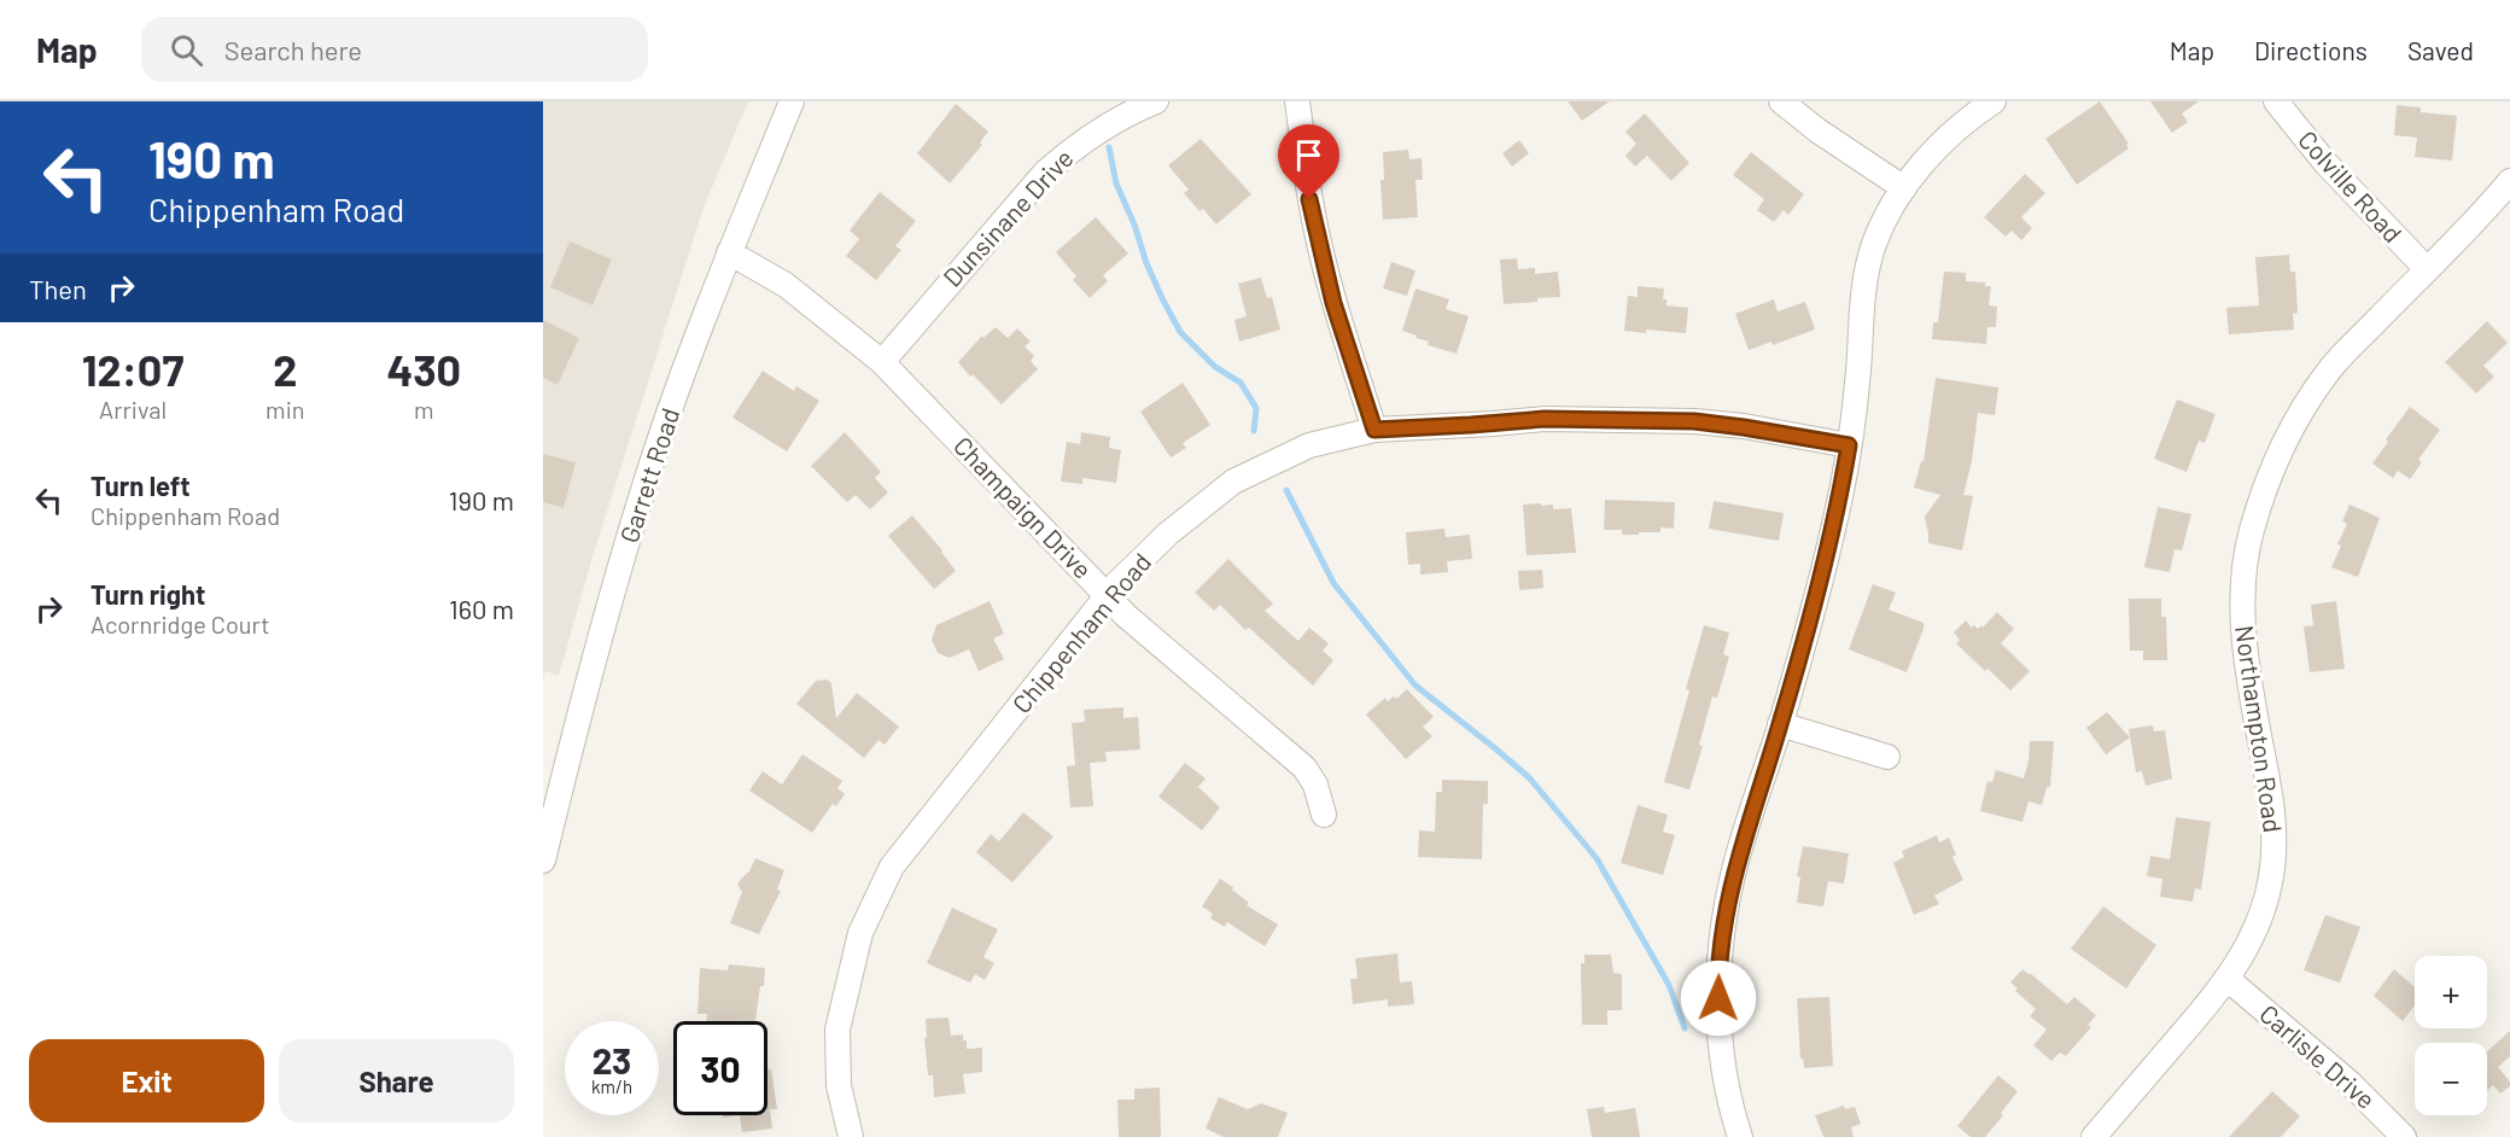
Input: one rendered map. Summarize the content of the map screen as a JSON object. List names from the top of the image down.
{
  "streets": {
    "street": [
      "Colville Road",
      "Dunsinane Drive",
      "Garrett Road",
      "Champaign Drive",
      "Chippenham Road",
      "Northampton Road",
      "Carlisle Drive"
    ]
  },
  "crossings": [
    ["Colville Road", "Northampton Road"],
    ["Dunsinane Drive", "Champaign Drive"],
    ["Garrett Road", "Champaign Drive"],
    ["Champaign Drive", "Chippenham Road"],
    ["Northampton Road", "Carlisle Drive"]
  ],
  "page": {
    "header": "Map",
    "search": "Search here",
    "nav": ["Map", "Directions", "Saved"],
    "turn": ["190 m", "Chippenham Road"],
    "then": "Then",
    "eta": [
      "12:07",
      "Arrival",
      "2",
      "min",
      "430",
      "m"
    ],
    "list": [
      {
        "name": "Turn left",
        "note": "Chippenham Road",
        "value": "190 m"
      },
      {
        "name": "Turn right",
        "note": "Acornridge Court",
        "value": "160 m"
      }
    ],
    "map_buttons": ["+", "−"],
    "speed": "23 km/h",
    "limit": "30",
    "buttons": ["Exit", "Share"]
  }
}
